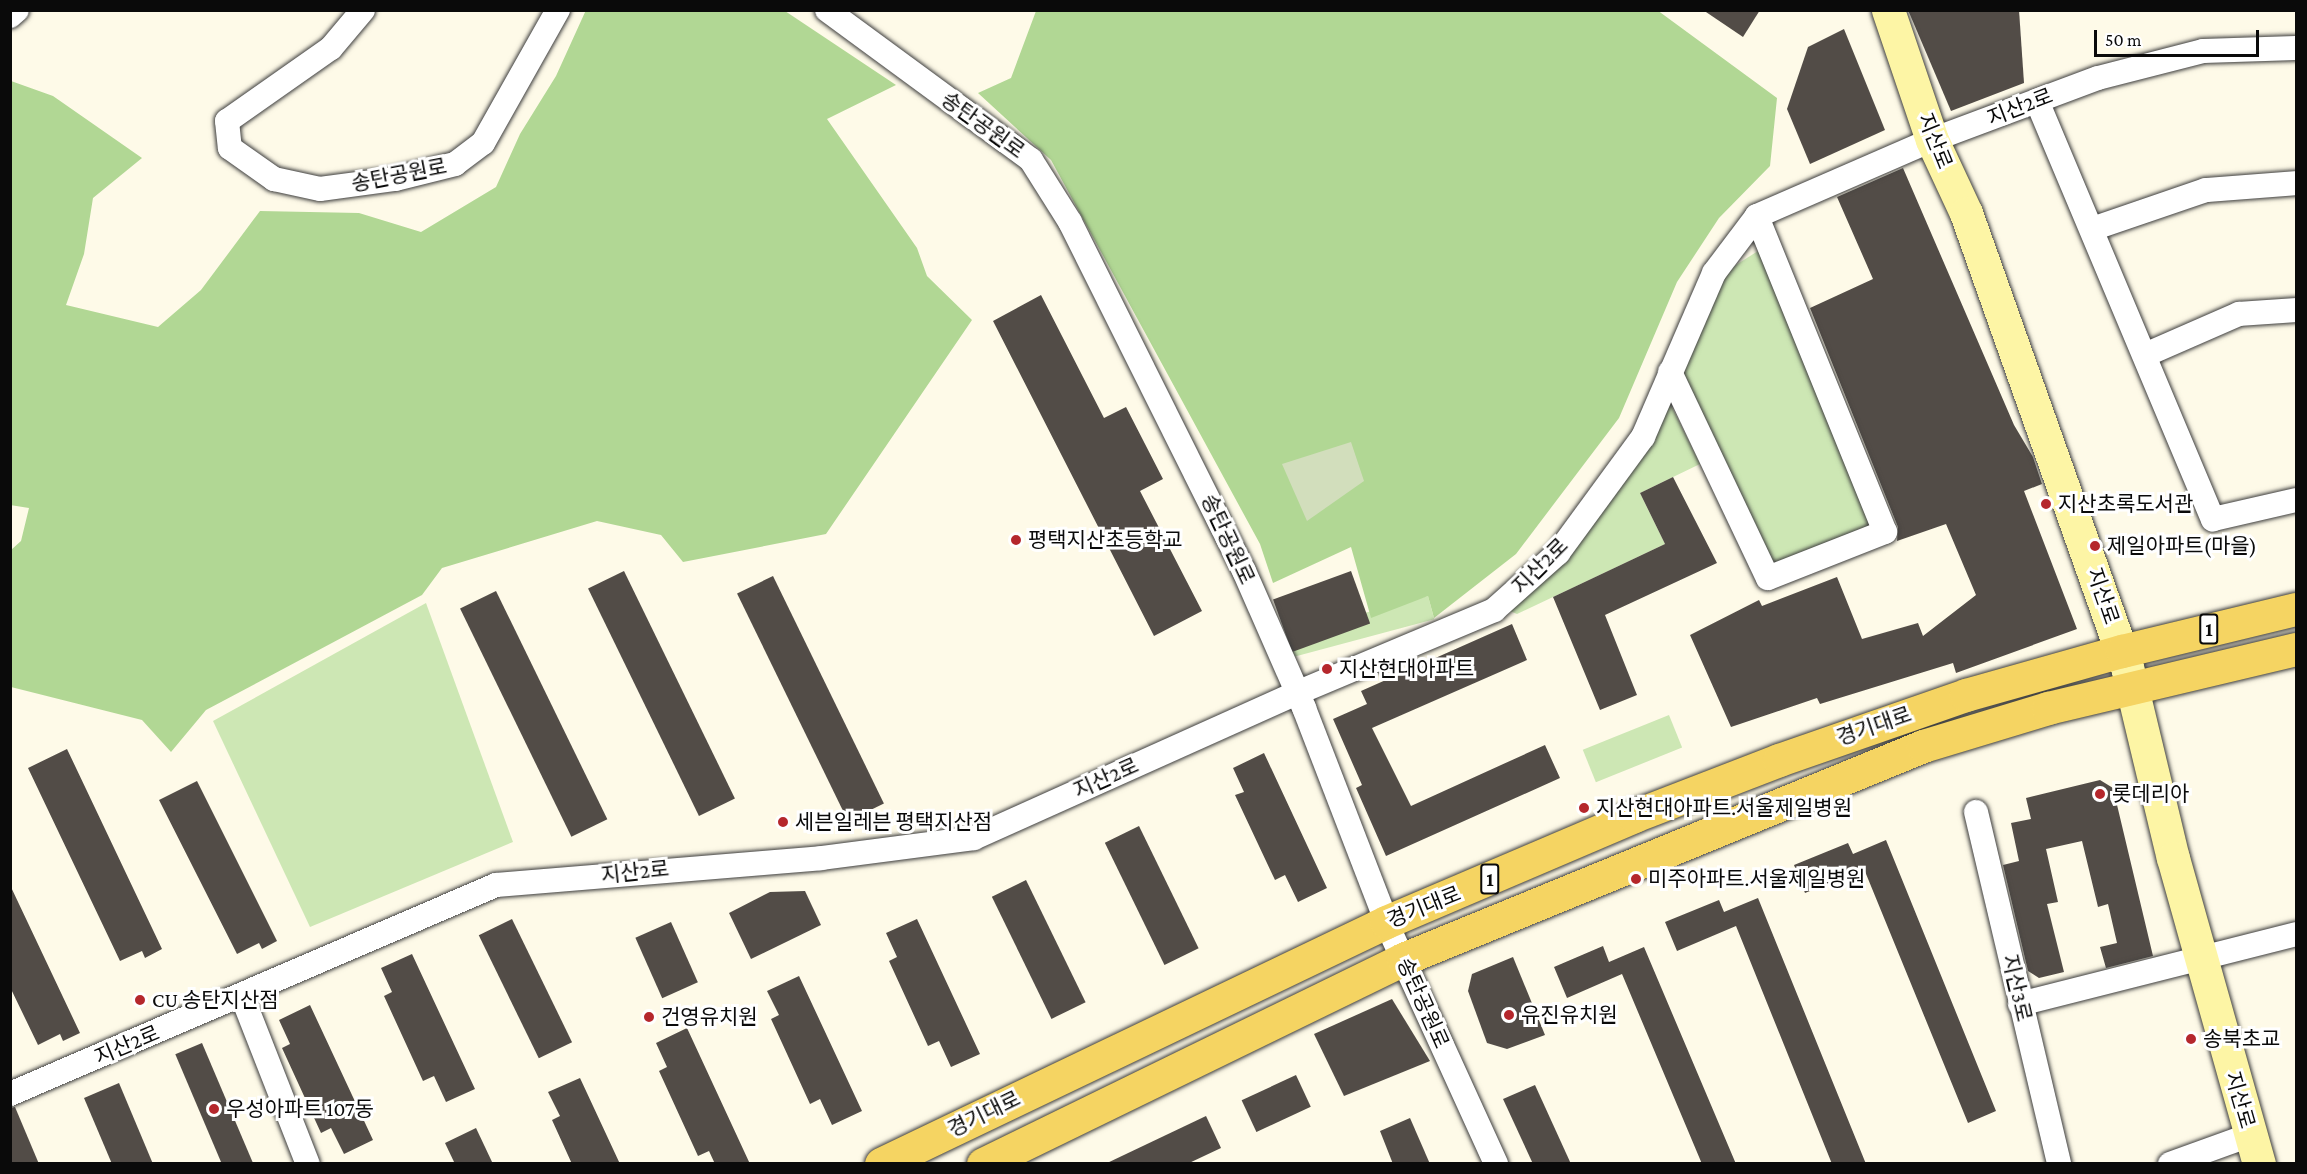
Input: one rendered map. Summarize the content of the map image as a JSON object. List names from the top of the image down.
{
  "streets": {
    "main road": ["지산로", "1", "경기대로"],
    "street": ["지산2로", "송탄공원로", "지산3로"]
  },
  "crossings": [
    ["지산2로", "송탄공원로"],
    ["지산2로", "지산로"],
    ["송탄공원로", "경기대로"],
    ["지산로", "경기대로"]
  ],
  "places": [
    "지산초록도서관",
    "평택지산초등학교",
    "제일아파트(마을)",
    "지산현대아파트",
    "롯데리아",
    "지산현대아파트.서울제일병원",
    "세븐일레븐 평택지산점",
    "미주아파트.서울제일병원",
    "CU 송탄지산점",
    "유진유치원",
    "건영유치원",
    "송북초교",
    "우성아파트 107동"
  ],
  "scale_bar": "50 m"
}
